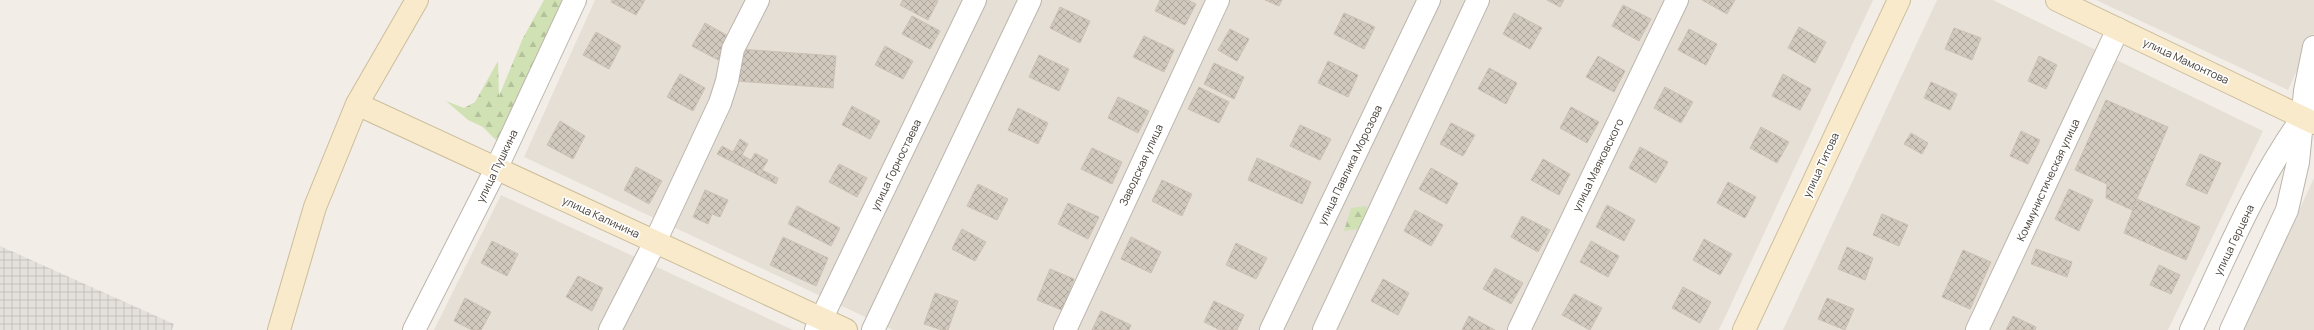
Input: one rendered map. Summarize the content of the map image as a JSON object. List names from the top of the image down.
{
  "streets": {
    "main road": ["улица Мамонтова", "улица Титова", "улица Калинина"],
    "street": [
      "улица Горностаева",
      "Заводская улица",
      "улица Павлика Морозова",
      "улица Маяковского",
      "улица Пушкина",
      "Коммунистическая улица",
      "улица Герцена"
    ]
  },
  "crossings": [
    ["улица Мамонтова", "Коммунистическая улица"],
    ["улица Мамонтова", "улица Герцена"],
    ["улица Горностаева", "улица Калинина"],
    ["улица Пушкина", "улица Калинина"]
  ]
}
